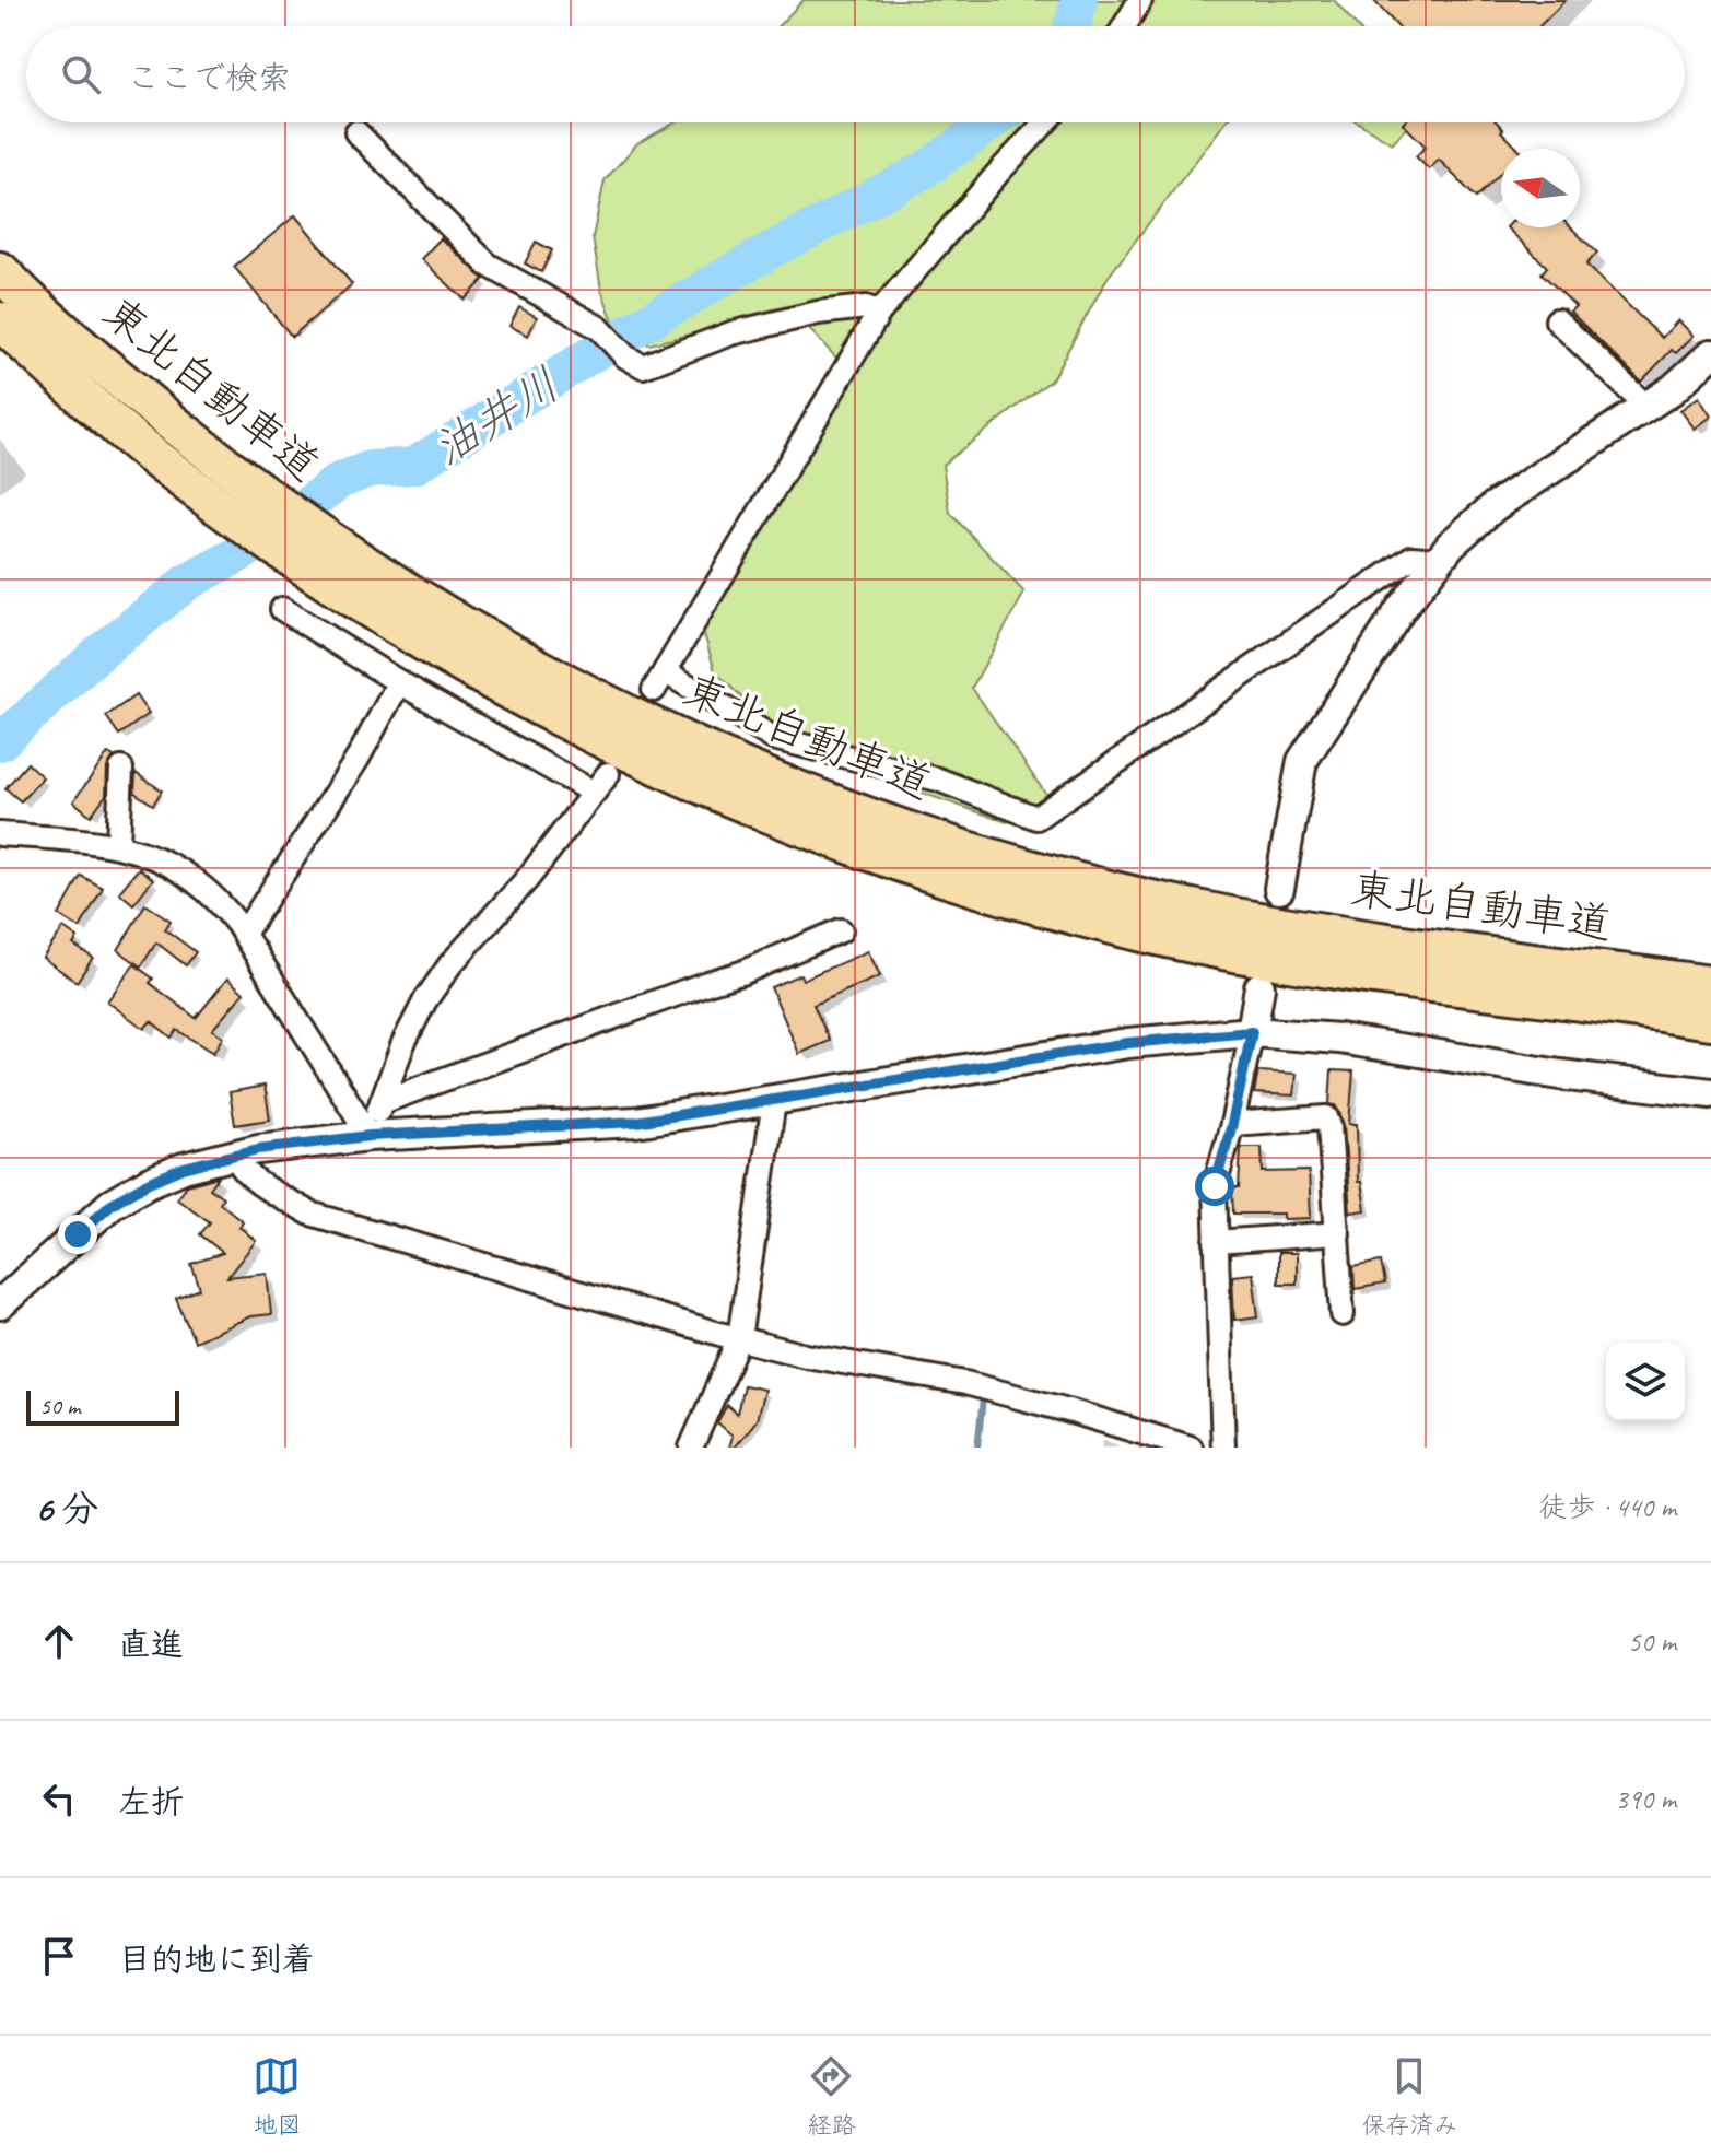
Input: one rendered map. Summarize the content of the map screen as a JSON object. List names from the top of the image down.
{
  "streets": {
    "highway": ["東北自動車道"]
  },
  "water": ["油井川"],
  "scale_bar": "50 m",
  "north": "left",
  "page": {
    "search": "ここで検索",
    "scale": "50 m",
    "heading": ["6 分", "徒歩 · 440 m"],
    "list": [
      ["直進", "50 m"],
      ["左折", "390 m"],
      "目的地に到着"
    ],
    "nav": ["地図", "経路", "保存済み"]
  }
}
